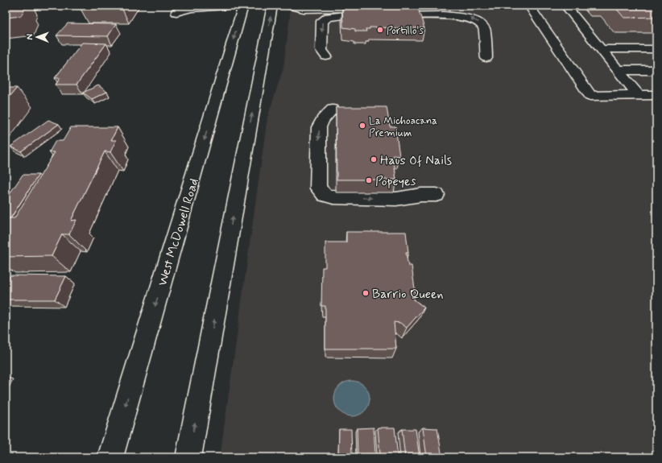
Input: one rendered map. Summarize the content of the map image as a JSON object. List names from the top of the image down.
{
  "streets": {
    "main road": ["West McDowell Road"]
  },
  "places": [
    "Portillo's",
    "La Michoacana Premium",
    "Haus Of Nails",
    "Popeyes",
    "Barrio Queen"
  ],
  "north": "left"
}
